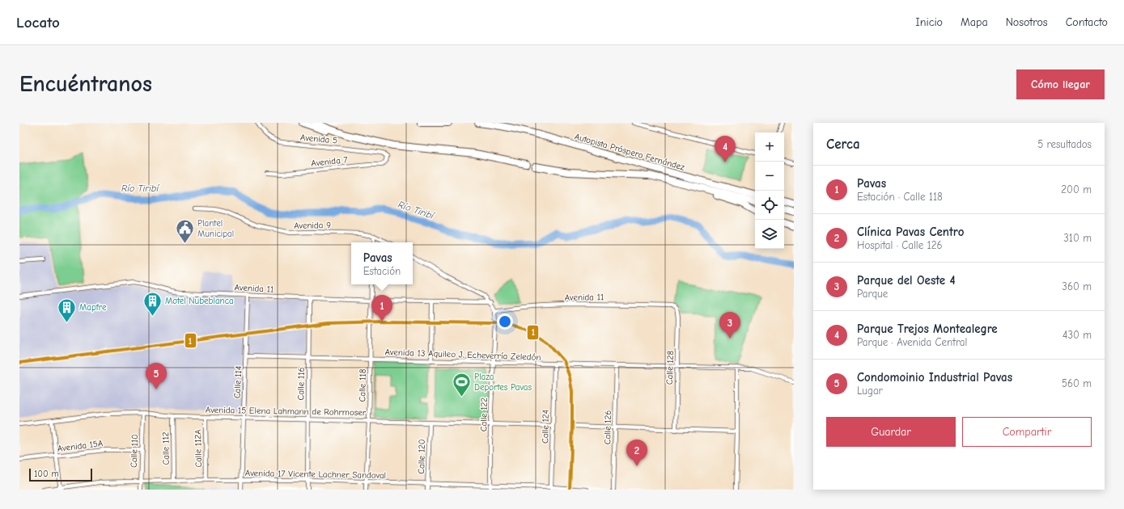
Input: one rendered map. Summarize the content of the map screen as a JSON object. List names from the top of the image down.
{
  "streets": {
    "highway": ["Autopista Próspero Fernández"],
    "street": [
      "Avenida 5",
      "Avenida 7",
      "Avenida 9",
      "Avenida 11",
      "Avenida 13 Aquileo J. Echeverría Zeledón",
      "Calle 128",
      "Calle 114",
      "Calle 116",
      "Calle 118",
      "Avenida 15 Elena Lahmann de Rohrmoser",
      "Calle 122",
      "Calle 124",
      "Calle 126",
      "Avenida 15A",
      "Calle 112",
      "Calle 112A",
      "Calle 110",
      "Calle 120",
      "Avenida 17 Vicente Lachner Sandoval"
    ]
  },
  "crossings": [
    ["Avenida 5", "Avenida 7"],
    ["Avenida 11", "Calle 128"],
    ["Avenida 11", "Calle 114"],
    ["Avenida 11", "Calle 116"],
    ["Avenida 11", "Calle 118"],
    ["Avenida 11", "Calle 122"],
    ["Avenida 13 Aquileo J. Echeverría Zeledón", "Calle 128"],
    ["Avenida 13 Aquileo J. Echeverría Zeledón", "Calle 114"],
    ["Avenida 13 Aquileo J. Echeverría Zeledón", "Calle 116"],
    ["Avenida 13 Aquileo J. Echeverría Zeledón", "Calle 118"],
    ["Avenida 13 Aquileo J. Echeverría Zeledón", "Calle 122"],
    ["Avenida 13 Aquileo J. Echeverría Zeledón", "Calle 124"],
    ["Avenida 13 Aquileo J. Echeverría Zeledón", "Calle 126"],
    ["Calle 114", "Avenida 15 Elena Lahmann de Rohrmoser"],
    ["Calle 114", "Avenida 17 Vicente Lachner Sandoval"],
    ["Calle 116", "Avenida 15 Elena Lahmann de Rohrmoser"],
    ["Calle 116", "Avenida 17 Vicente Lachner Sandoval"],
    ["Calle 118", "Avenida 15 Elena Lahmann de Rohrmoser"],
    ["Calle 118", "Avenida 17 Vicente Lachner Sandoval"],
    ["Avenida 15 Elena Lahmann de Rohrmoser", "Calle 122"],
    ["Avenida 15 Elena Lahmann de Rohrmoser", "Calle 124"],
    ["Avenida 15 Elena Lahmann de Rohrmoser", "Calle 112"],
    ["Avenida 15 Elena Lahmann de Rohrmoser", "Calle 112A"],
    ["Avenida 15 Elena Lahmann de Rohrmoser", "Calle 110"],
    ["Avenida 15 Elena Lahmann de Rohrmoser", "Calle 120"],
    ["Calle 122", "Avenida 17 Vicente Lachner Sandoval"],
    ["Calle 124", "Avenida 17 Vicente Lachner Sandoval"],
    ["Avenida 15A", "Calle 110"],
    ["Calle 112", "Avenida 17 Vicente Lachner Sandoval"],
    ["Calle 112A", "Avenida 17 Vicente Lachner Sandoval"],
    ["Calle 110", "Avenida 17 Vicente Lachner Sandoval"],
    ["Calle 120", "Avenida 17 Vicente Lachner Sandoval"]
  ],
  "water": ["Río Tiribí"],
  "places": {
    "public building": ["Plantel Municipal"],
    "building": ["Motel Nubeblanca", "Mapfre"],
    "sports": ["Plaza Deportes Pavas"]
  },
  "lines": ["transit line 1"],
  "scale_bar": "100 m",
  "page": {
    "header": "Locato",
    "nav": [
      "Inicio",
      "Mapa",
      "Nosotros",
      "Contacto"
    ],
    "buttons": [
      "Cómo llegar",
      ["Guardar", "Compartir"]
    ],
    "title": "Encuéntranos",
    "heading": ["Cerca", "5 resultados"],
    "map_buttons": ["+", "−"],
    "pins": [
      "4",
      "1",
      "3",
      "5",
      "2"
    ],
    "list": [
      {
        "mark": "1",
        "name": "Pavas",
        "note": "Estación · Calle 118",
        "value": "200 m"
      },
      {
        "mark": "2",
        "name": "Clínica Pavas Centro",
        "note": "Hospital · Calle 126",
        "value": "310 m"
      },
      {
        "mark": "3",
        "name": "Parque del Oeste 4",
        "note": "Parque",
        "value": "360 m"
      },
      {
        "mark": "4",
        "name": "Parque Trejos Montealegre",
        "note": "Parque · Avenida Central",
        "value": "430 m"
      },
      {
        "mark": "5",
        "name": "Condomoinio Industrial Pavas",
        "note": "Lugar",
        "value": "560 m"
      }
    ],
    "popup": ["Pavas", "Estación"],
    "scale": "100 m"
  }
}
